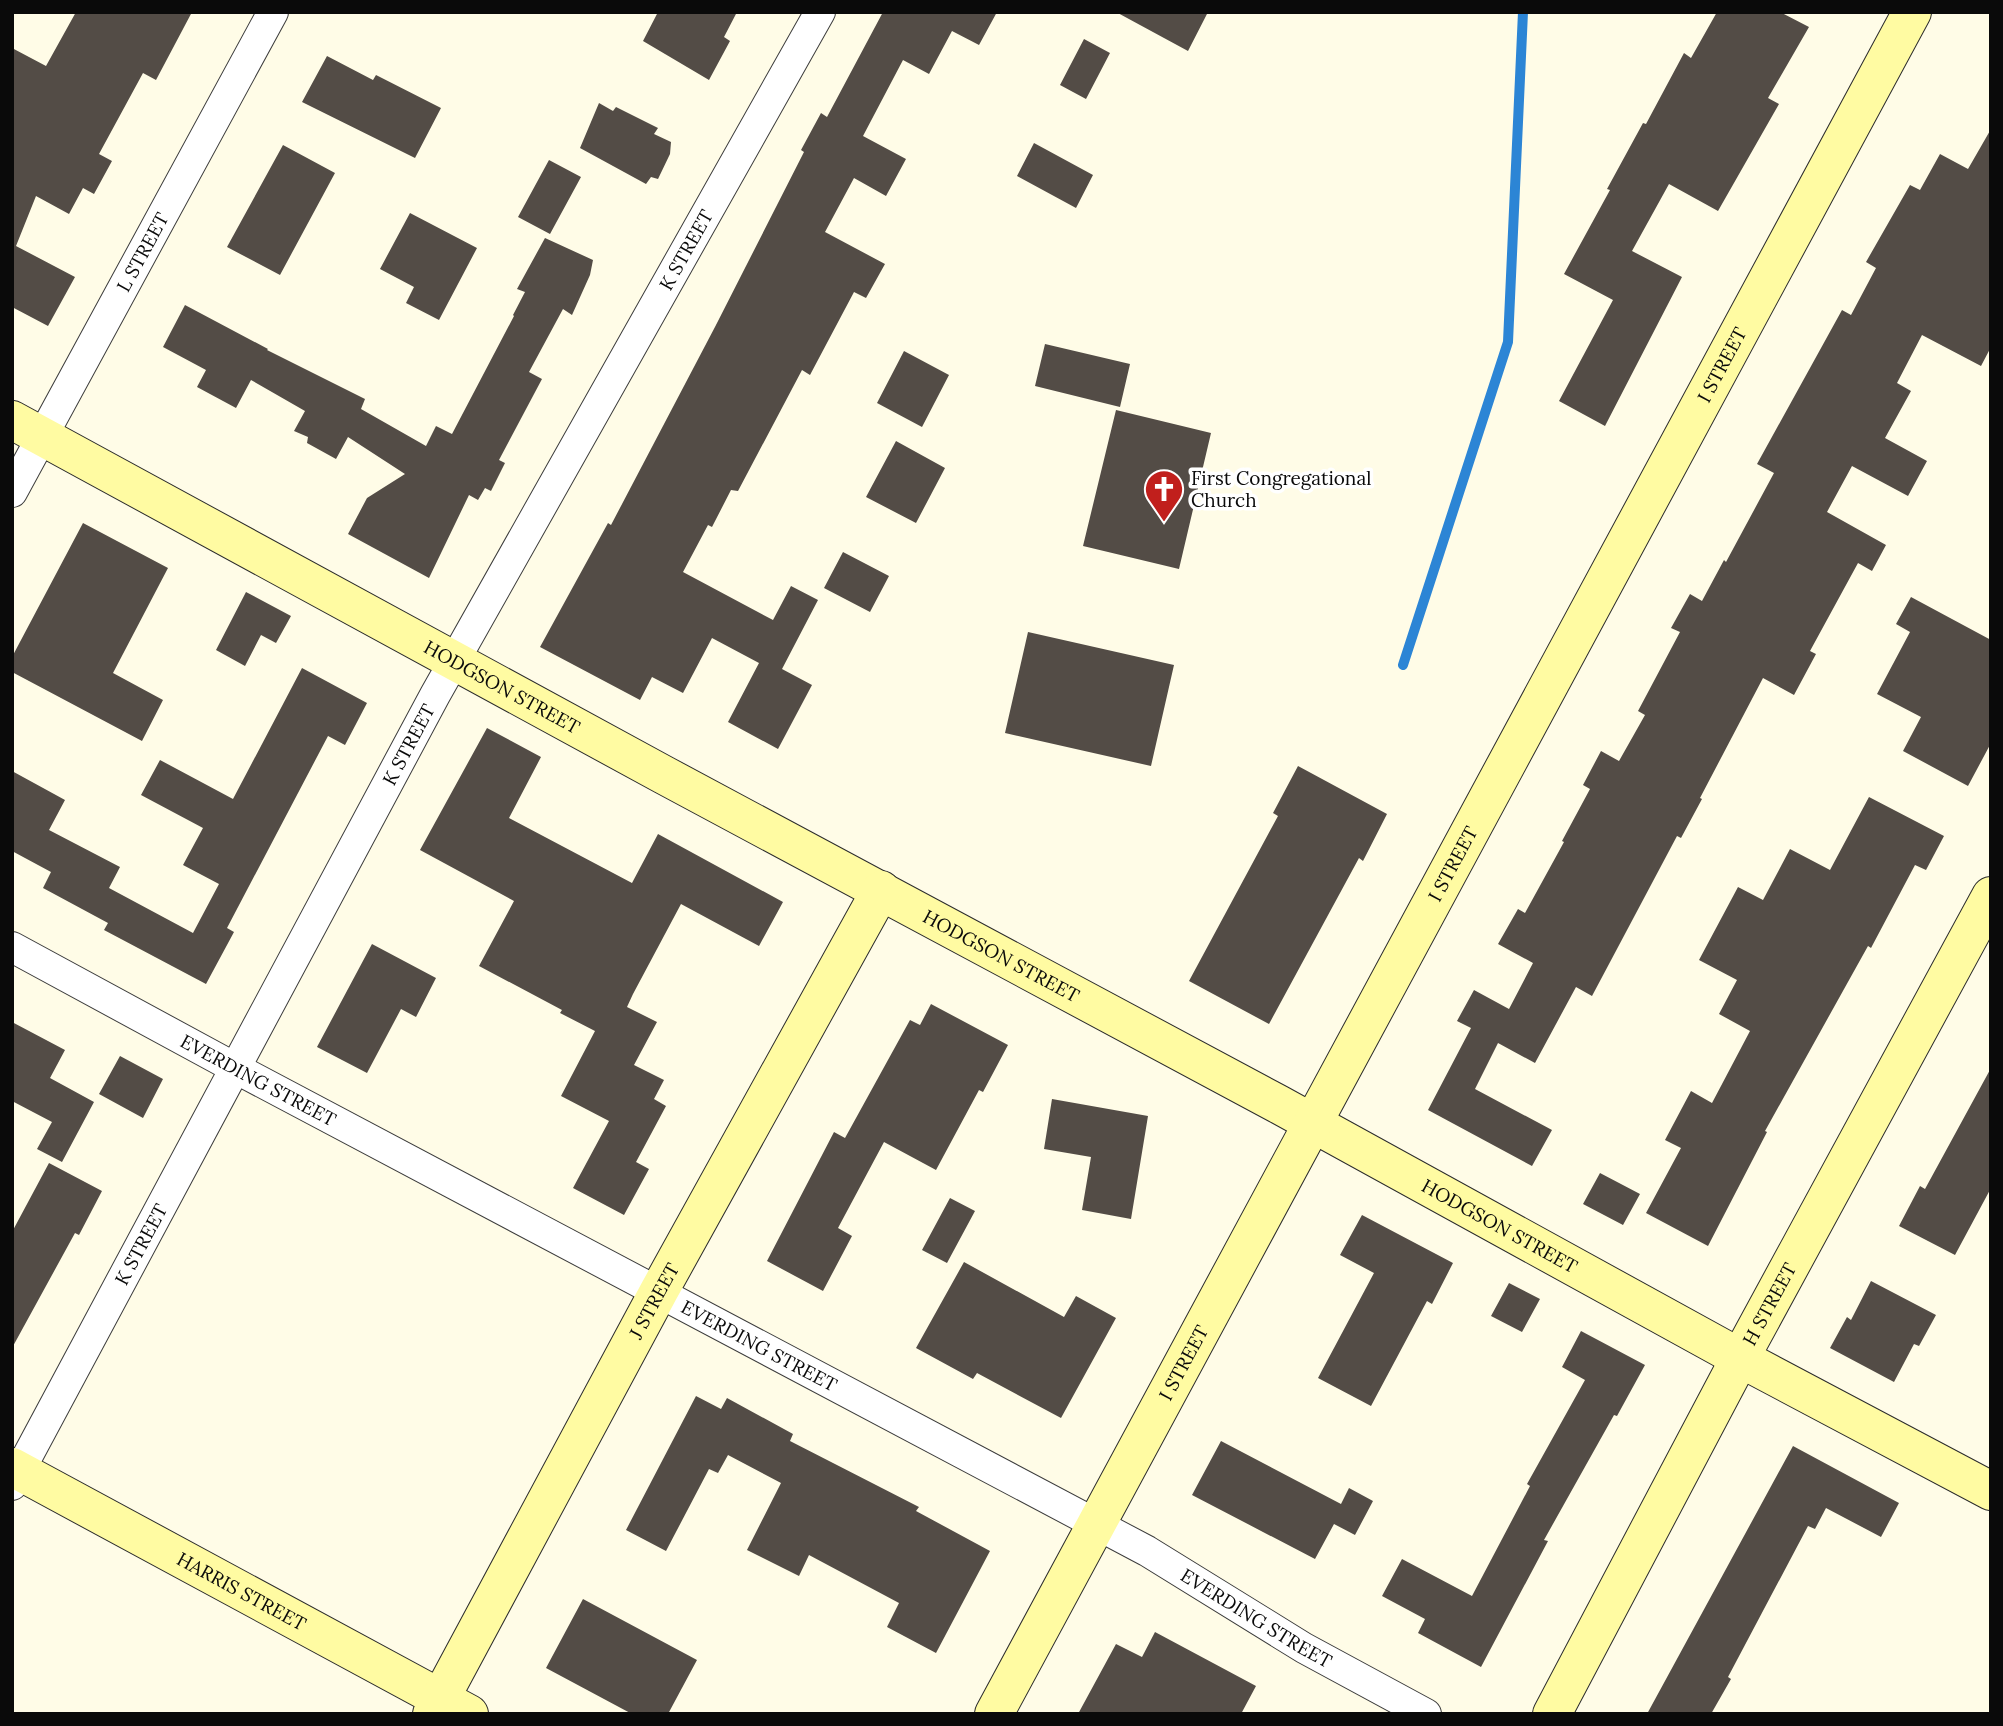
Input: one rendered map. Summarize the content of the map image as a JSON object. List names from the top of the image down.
{
  "streets": {
    "street": [
      "K STREET",
      "L STREET",
      "I STREET",
      "HODGSON STREET",
      "EVERDING STREET",
      "J STREET",
      "H STREET",
      "HARRIS STREET"
    ]
  },
  "crossings": [
    ["K STREET", "HODGSON STREET"],
    ["K STREET", "EVERDING STREET"],
    ["K STREET", "HARRIS STREET"],
    ["L STREET", "HODGSON STREET"],
    ["I STREET", "HODGSON STREET"],
    ["I STREET", "EVERDING STREET"],
    ["HODGSON STREET", "J STREET"],
    ["HODGSON STREET", "H STREET"],
    ["EVERDING STREET", "J STREET"],
    ["J STREET", "HARRIS STREET"]
  ],
  "places": {
    "church": ["First Congregational Church"]
  }
}
